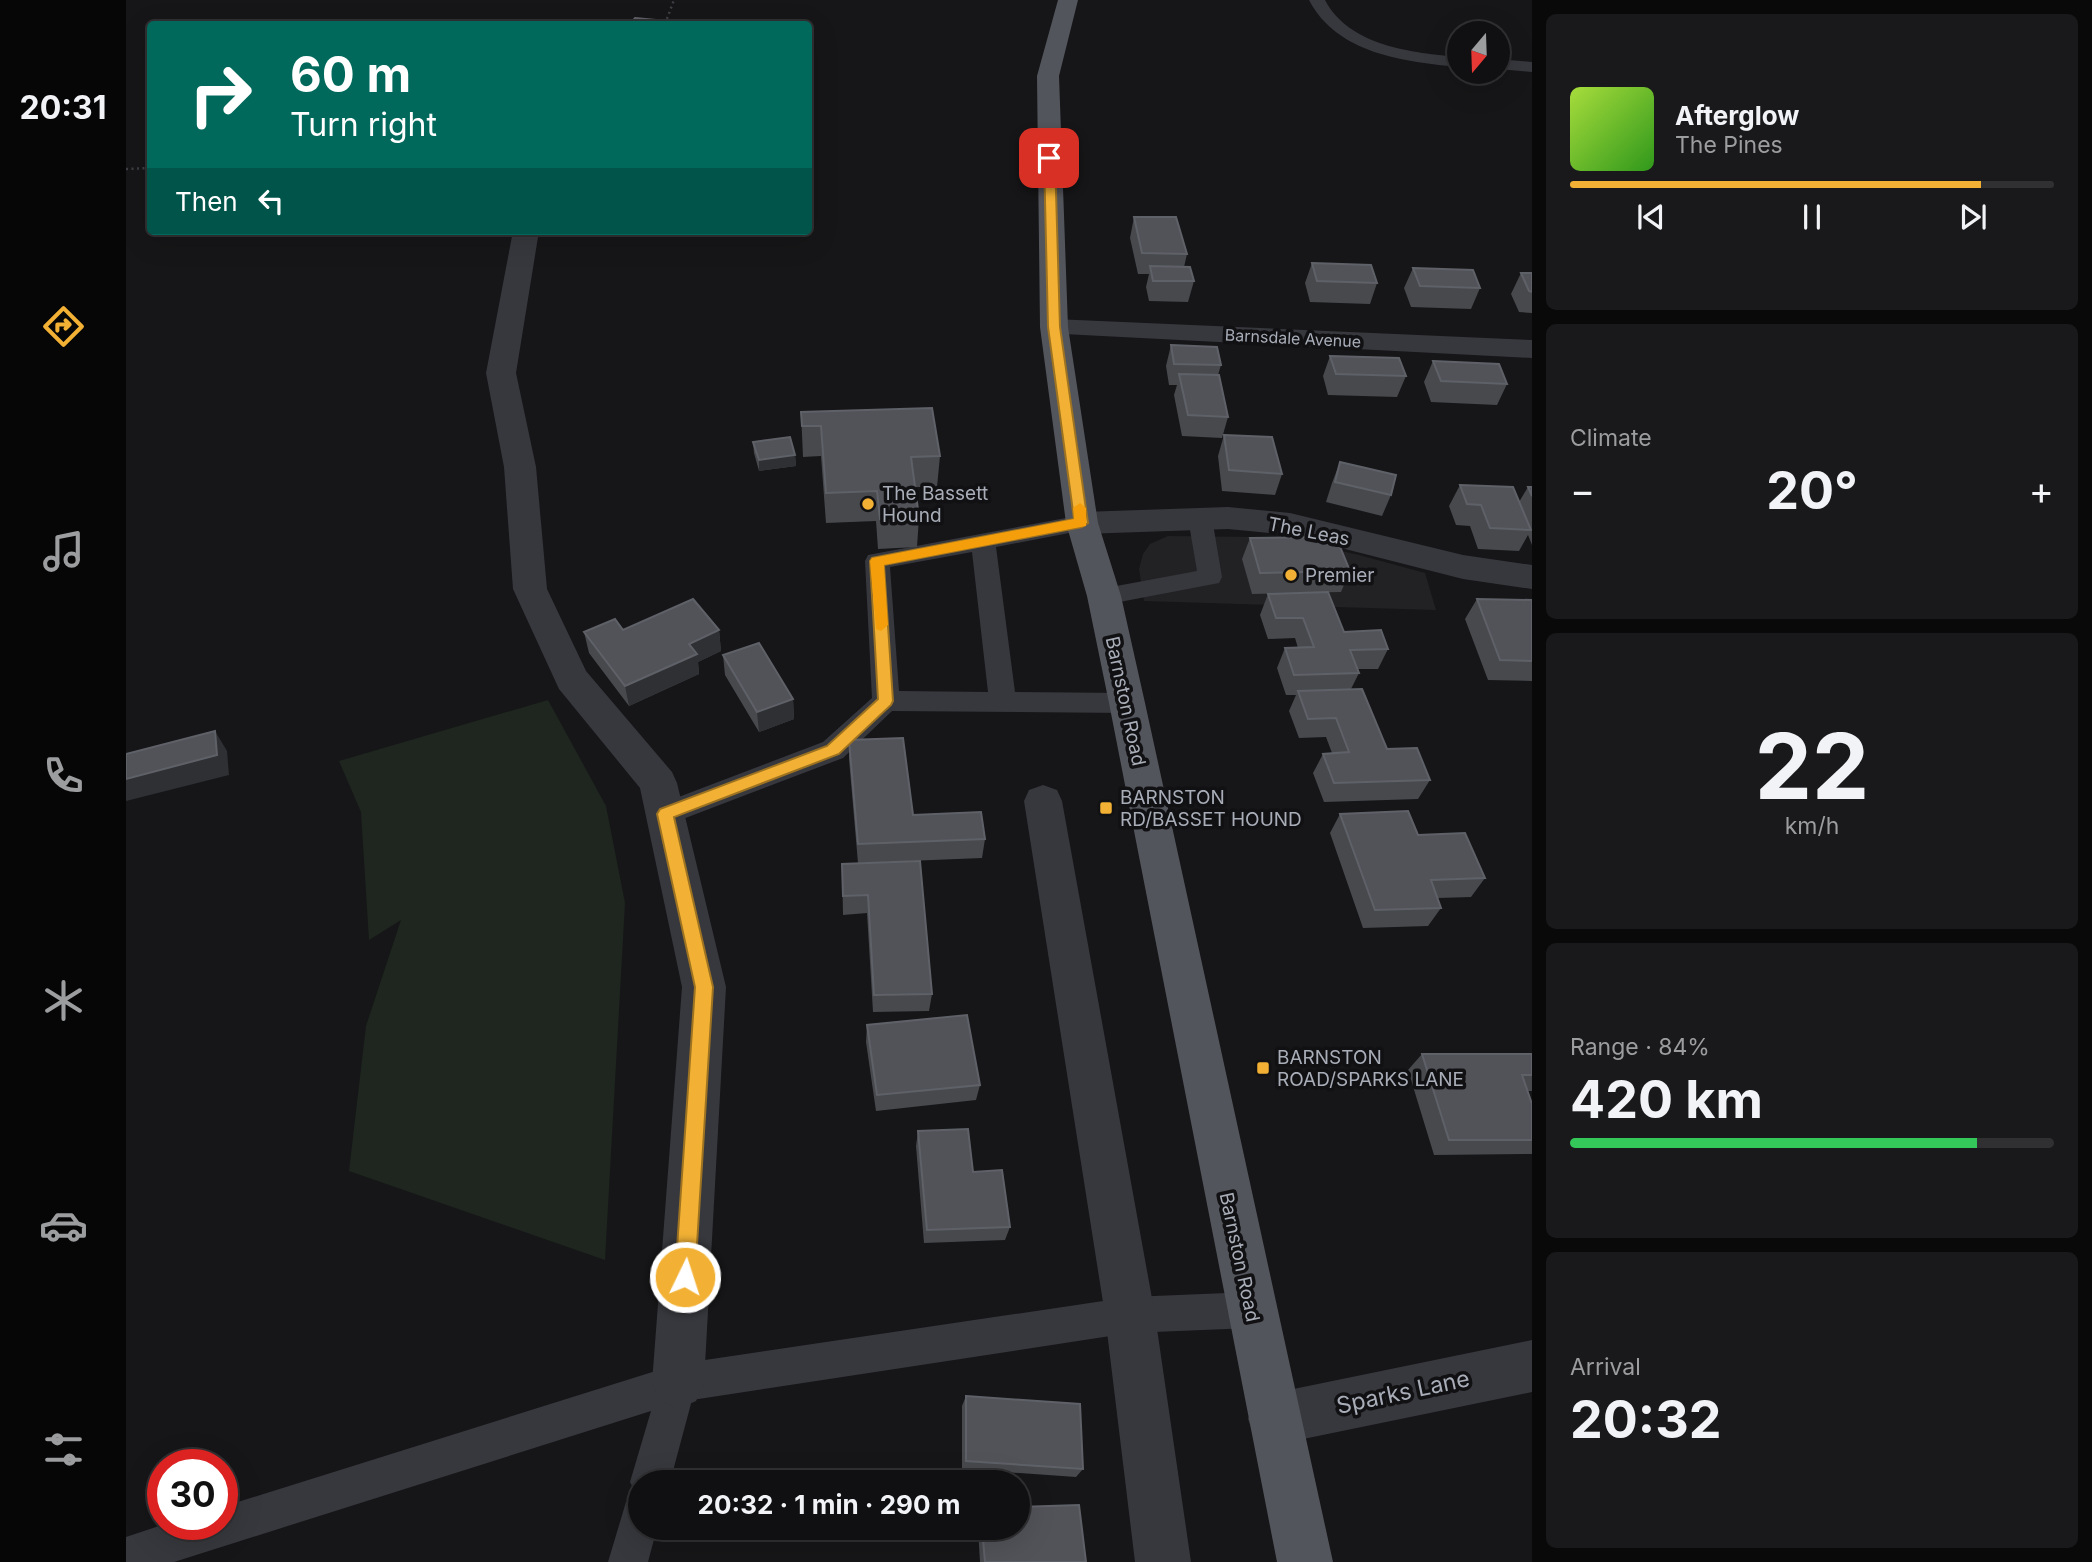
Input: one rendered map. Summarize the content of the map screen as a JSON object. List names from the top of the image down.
{
  "streets": {
    "main road": ["Barnston Road"],
    "street": ["Barnsdale Avenue", "The Leas", "Sparks Lane"]
  },
  "crossings": [
    ["Barnsdale Avenue", "Barnston Road"],
    ["The Leas", "Barnston Road"],
    ["Barnston Road", "Sparks Lane"]
  ],
  "places": {
    "other": ["The Bassett Hound", "Premier"],
    "transit": ["BARNSTON RD/BASSET HOUND", "BARNSTON ROAD/SPARKS LANE"]
  },
  "north": "bottom",
  "page": {
    "tabs": "20:31",
    "turn": ["60 m", "Turn right"],
    "song": ["Afterglow", "The Pines"],
    "then": "Then",
    "tile": [
      "Climate",
      ["22", "km/h"],
      ["Range · 84%", "420 km"],
      ["Arrival", "20:32"]
    ],
    "heat": ["−", "20°", "+"],
    "limit": "30",
    "trip": "20:32 · 1 min · 290 m"
  }
}
